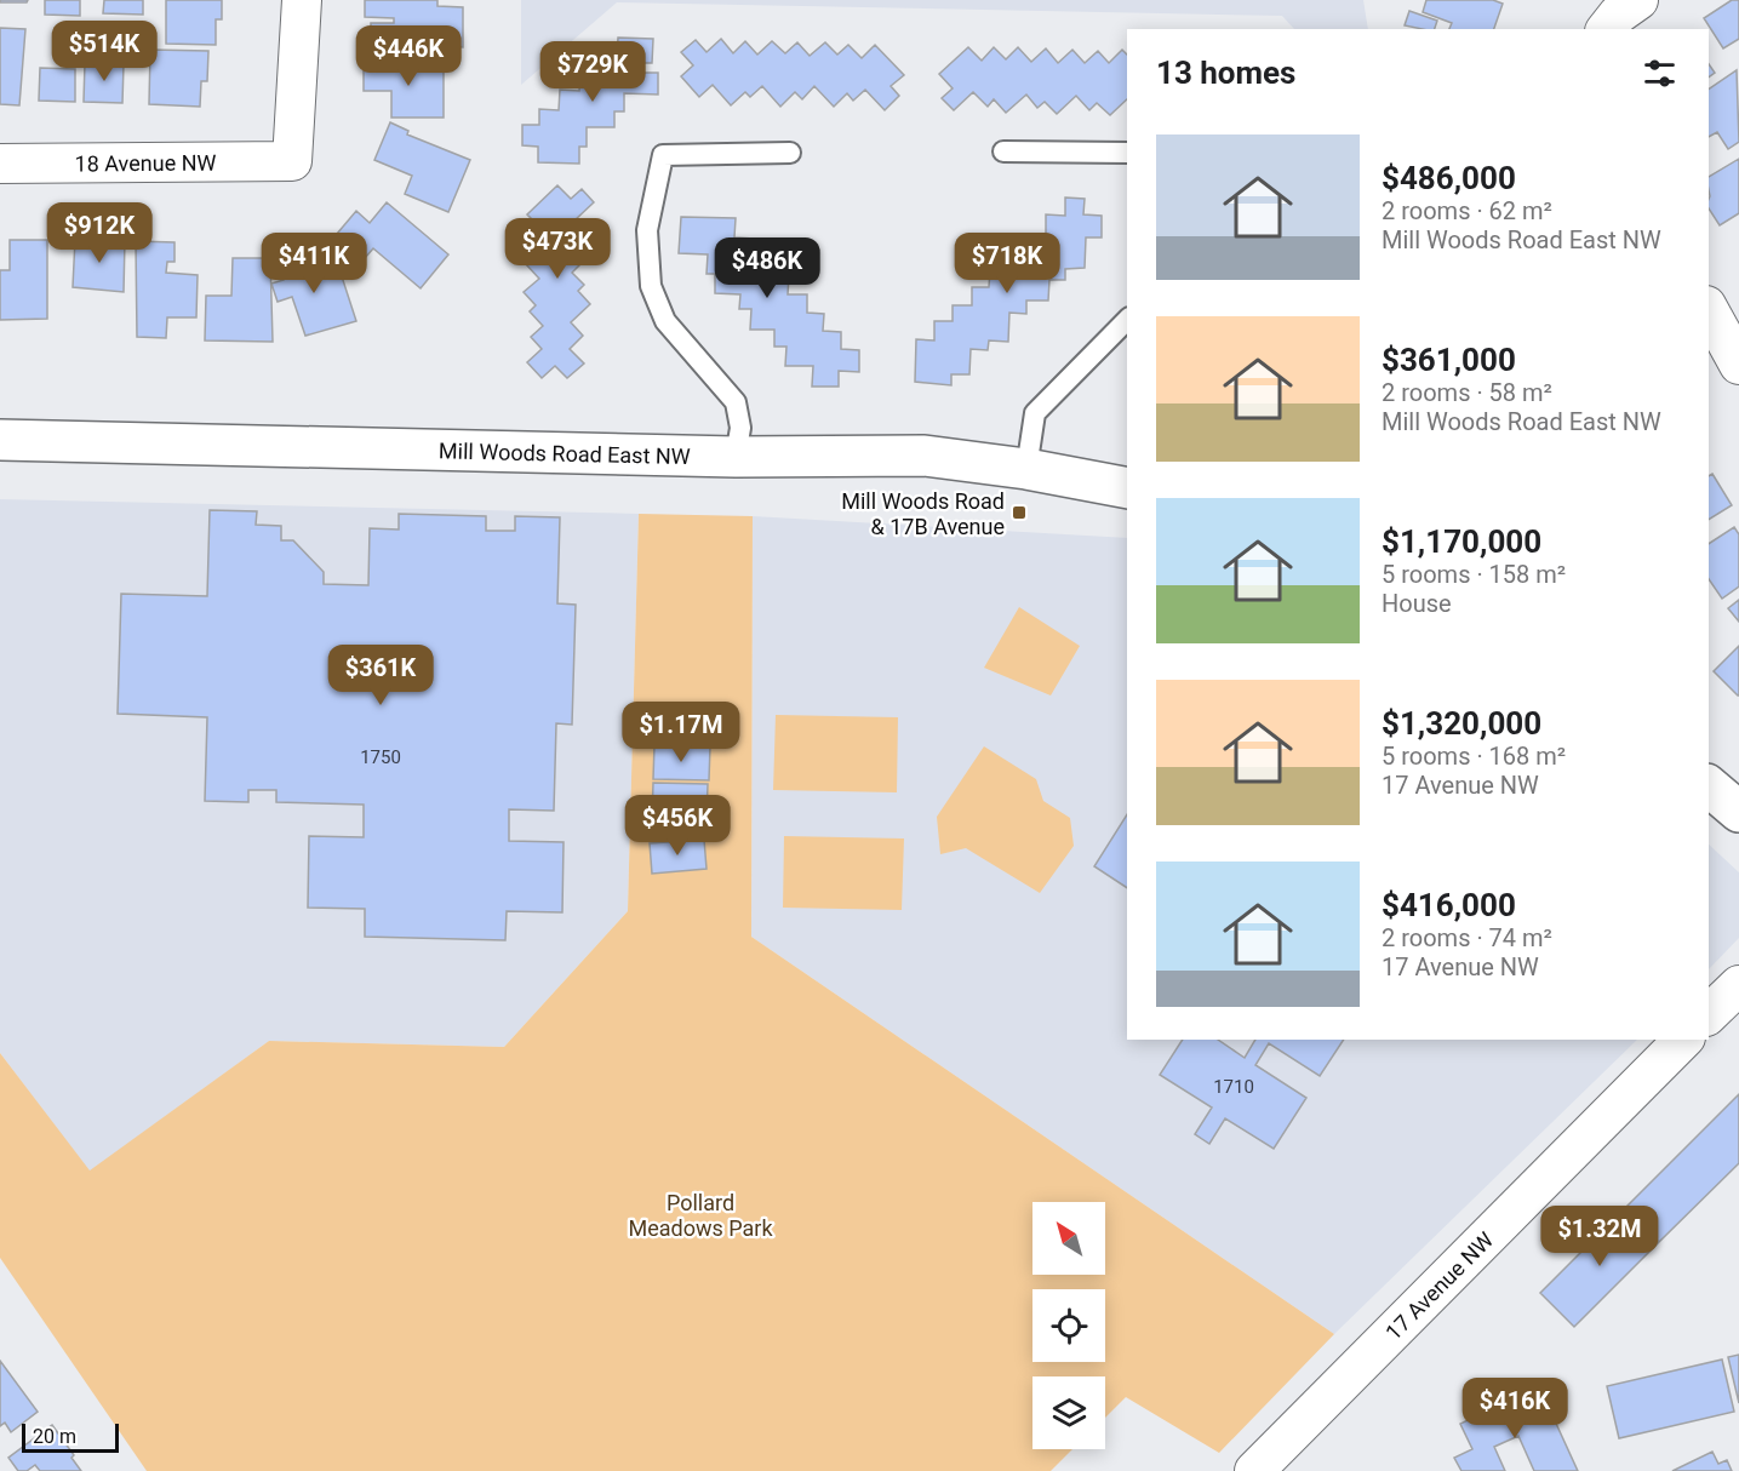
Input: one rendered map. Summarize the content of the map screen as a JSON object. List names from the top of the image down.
{
  "streets": {
    "street": ["18 Avenue NW", "Mill Woods Road East NW", "17 Avenue NW"]
  },
  "parks": ["Pollard Meadows Park"],
  "places": {
    "transit": ["Mill Woods Road & 17B Avenue"]
  },
  "house_numbers": ["1750", "1710"],
  "scale_bar": "20 m",
  "north": "top left",
  "page": {
    "price": [
      "$514K",
      "$446K",
      "$729K",
      "$912K",
      "$473K",
      "$411K",
      "$718K",
      "$486K",
      "$361K",
      "$1.17M",
      "$456K",
      "$1.32M",
      "$416K"
    ],
    "heading": "13 homes",
    "list": [
      {
        "name": "$486,000",
        "note": "2 rooms · 62 m² · Mill Woods Road East NW"
      },
      {
        "name": "$361,000",
        "note": "2 rooms · 58 m² · Mill Woods Road East NW"
      },
      {
        "name": "$1,170,000",
        "note": "5 rooms · 158 m² · House"
      },
      {
        "name": "$1,320,000",
        "note": "5 rooms · 168 m² · 17 Avenue NW"
      },
      {
        "name": "$416,000",
        "note": "2 rooms · 74 m² · 17 Avenue NW"
      }
    ],
    "scale": "20 m"
  }
}
